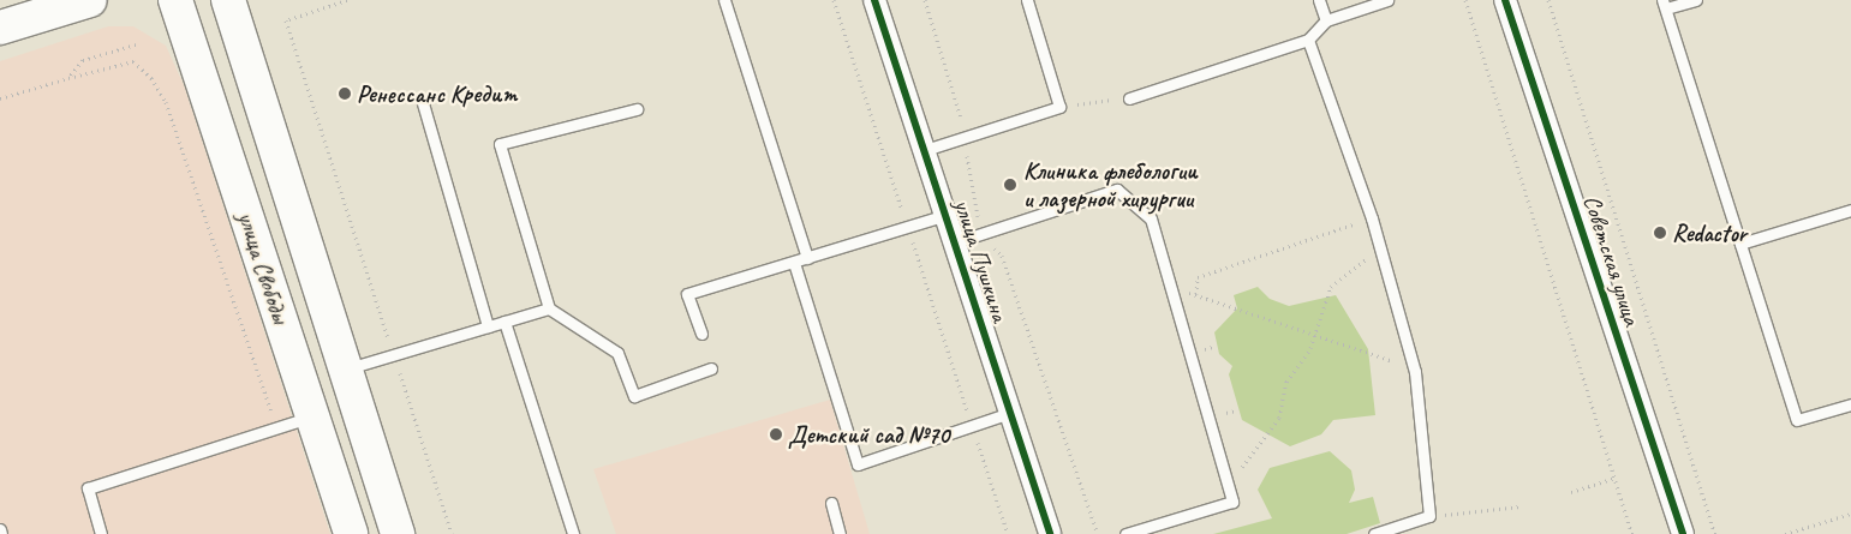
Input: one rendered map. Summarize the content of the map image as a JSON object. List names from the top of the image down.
{
  "streets": {
    "main road": ["улица Свободы"],
    "street": ["улица Пушкина", "Советская улица"]
  },
  "places": [
    "Ренессанс Кредит",
    "Клиника флебологии и лазерной хирургии",
    "Redactor",
    "Детский сад №70"
  ]
}
